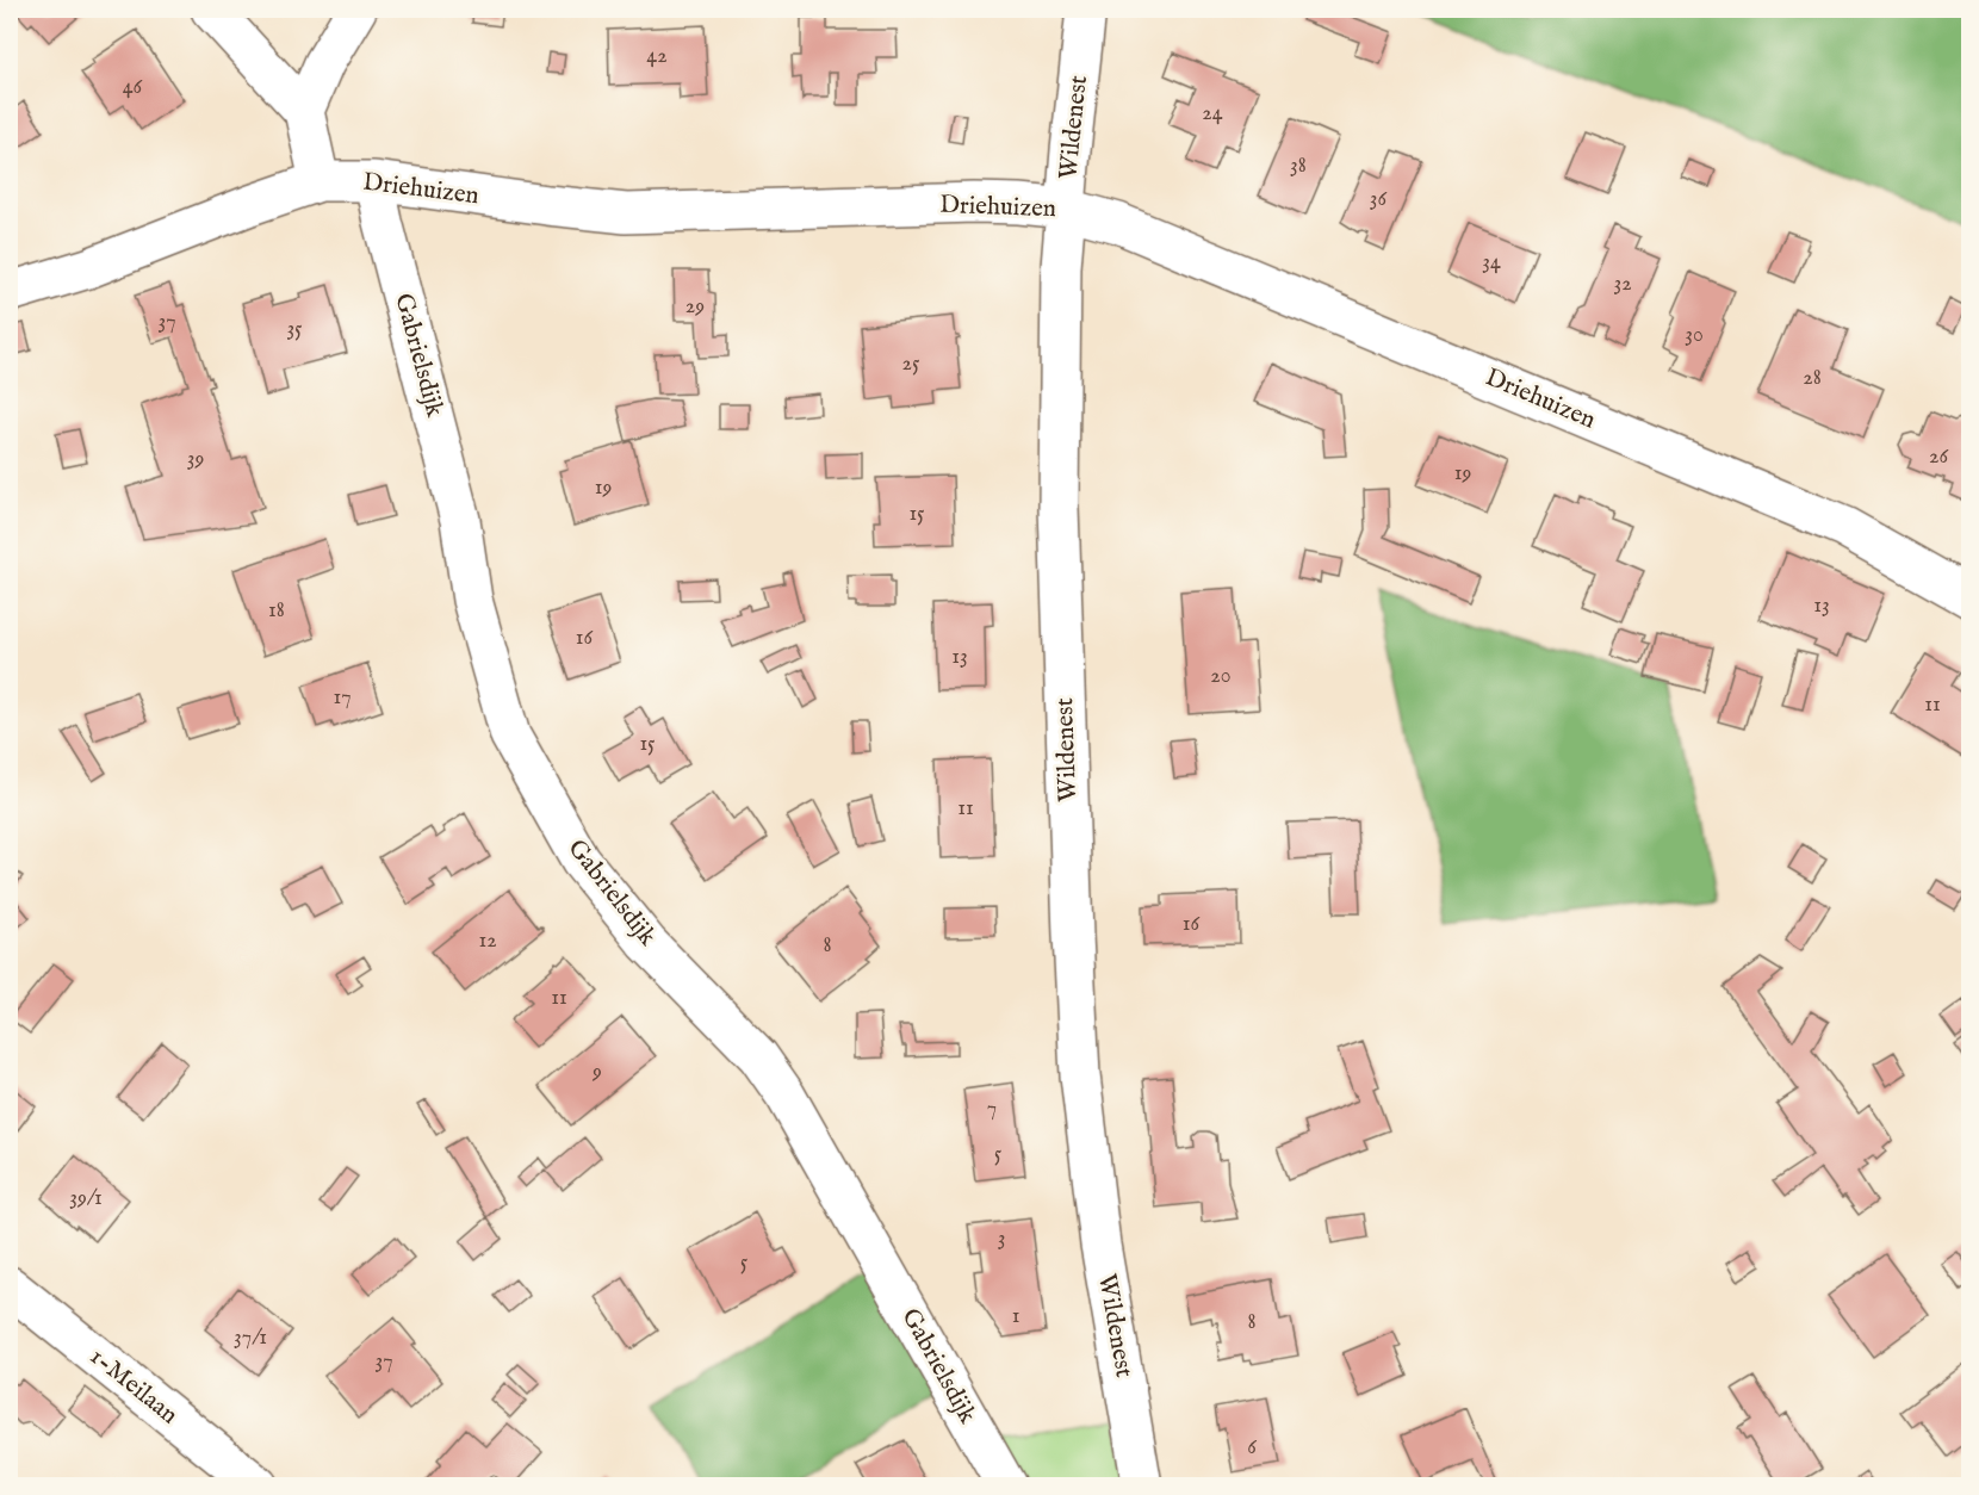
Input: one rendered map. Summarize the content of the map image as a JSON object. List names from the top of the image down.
{
  "streets": {
    "street": [
      "Wildenest",
      "Driehuizen",
      "Gabrielsdijk",
      "1-Meilaan"
    ]
  },
  "crossings": [
    ["Wildenest", "Driehuizen"],
    ["Driehuizen", "Gabrielsdijk"]
  ],
  "house_numbers": [
    "42",
    "46",
    "24",
    "38",
    "36",
    "34",
    "32",
    "29",
    "37",
    "35",
    "30",
    "25",
    "28",
    "26",
    "39",
    "19",
    "19",
    "15",
    "13",
    "18",
    "16",
    "13",
    "20",
    "17",
    "11",
    "15",
    "11",
    "16",
    "12",
    "8",
    "11",
    "9",
    "7",
    "5",
    "39/1",
    "3",
    "5",
    "1",
    "8",
    "37/1",
    "37",
    "6"
  ]
}
